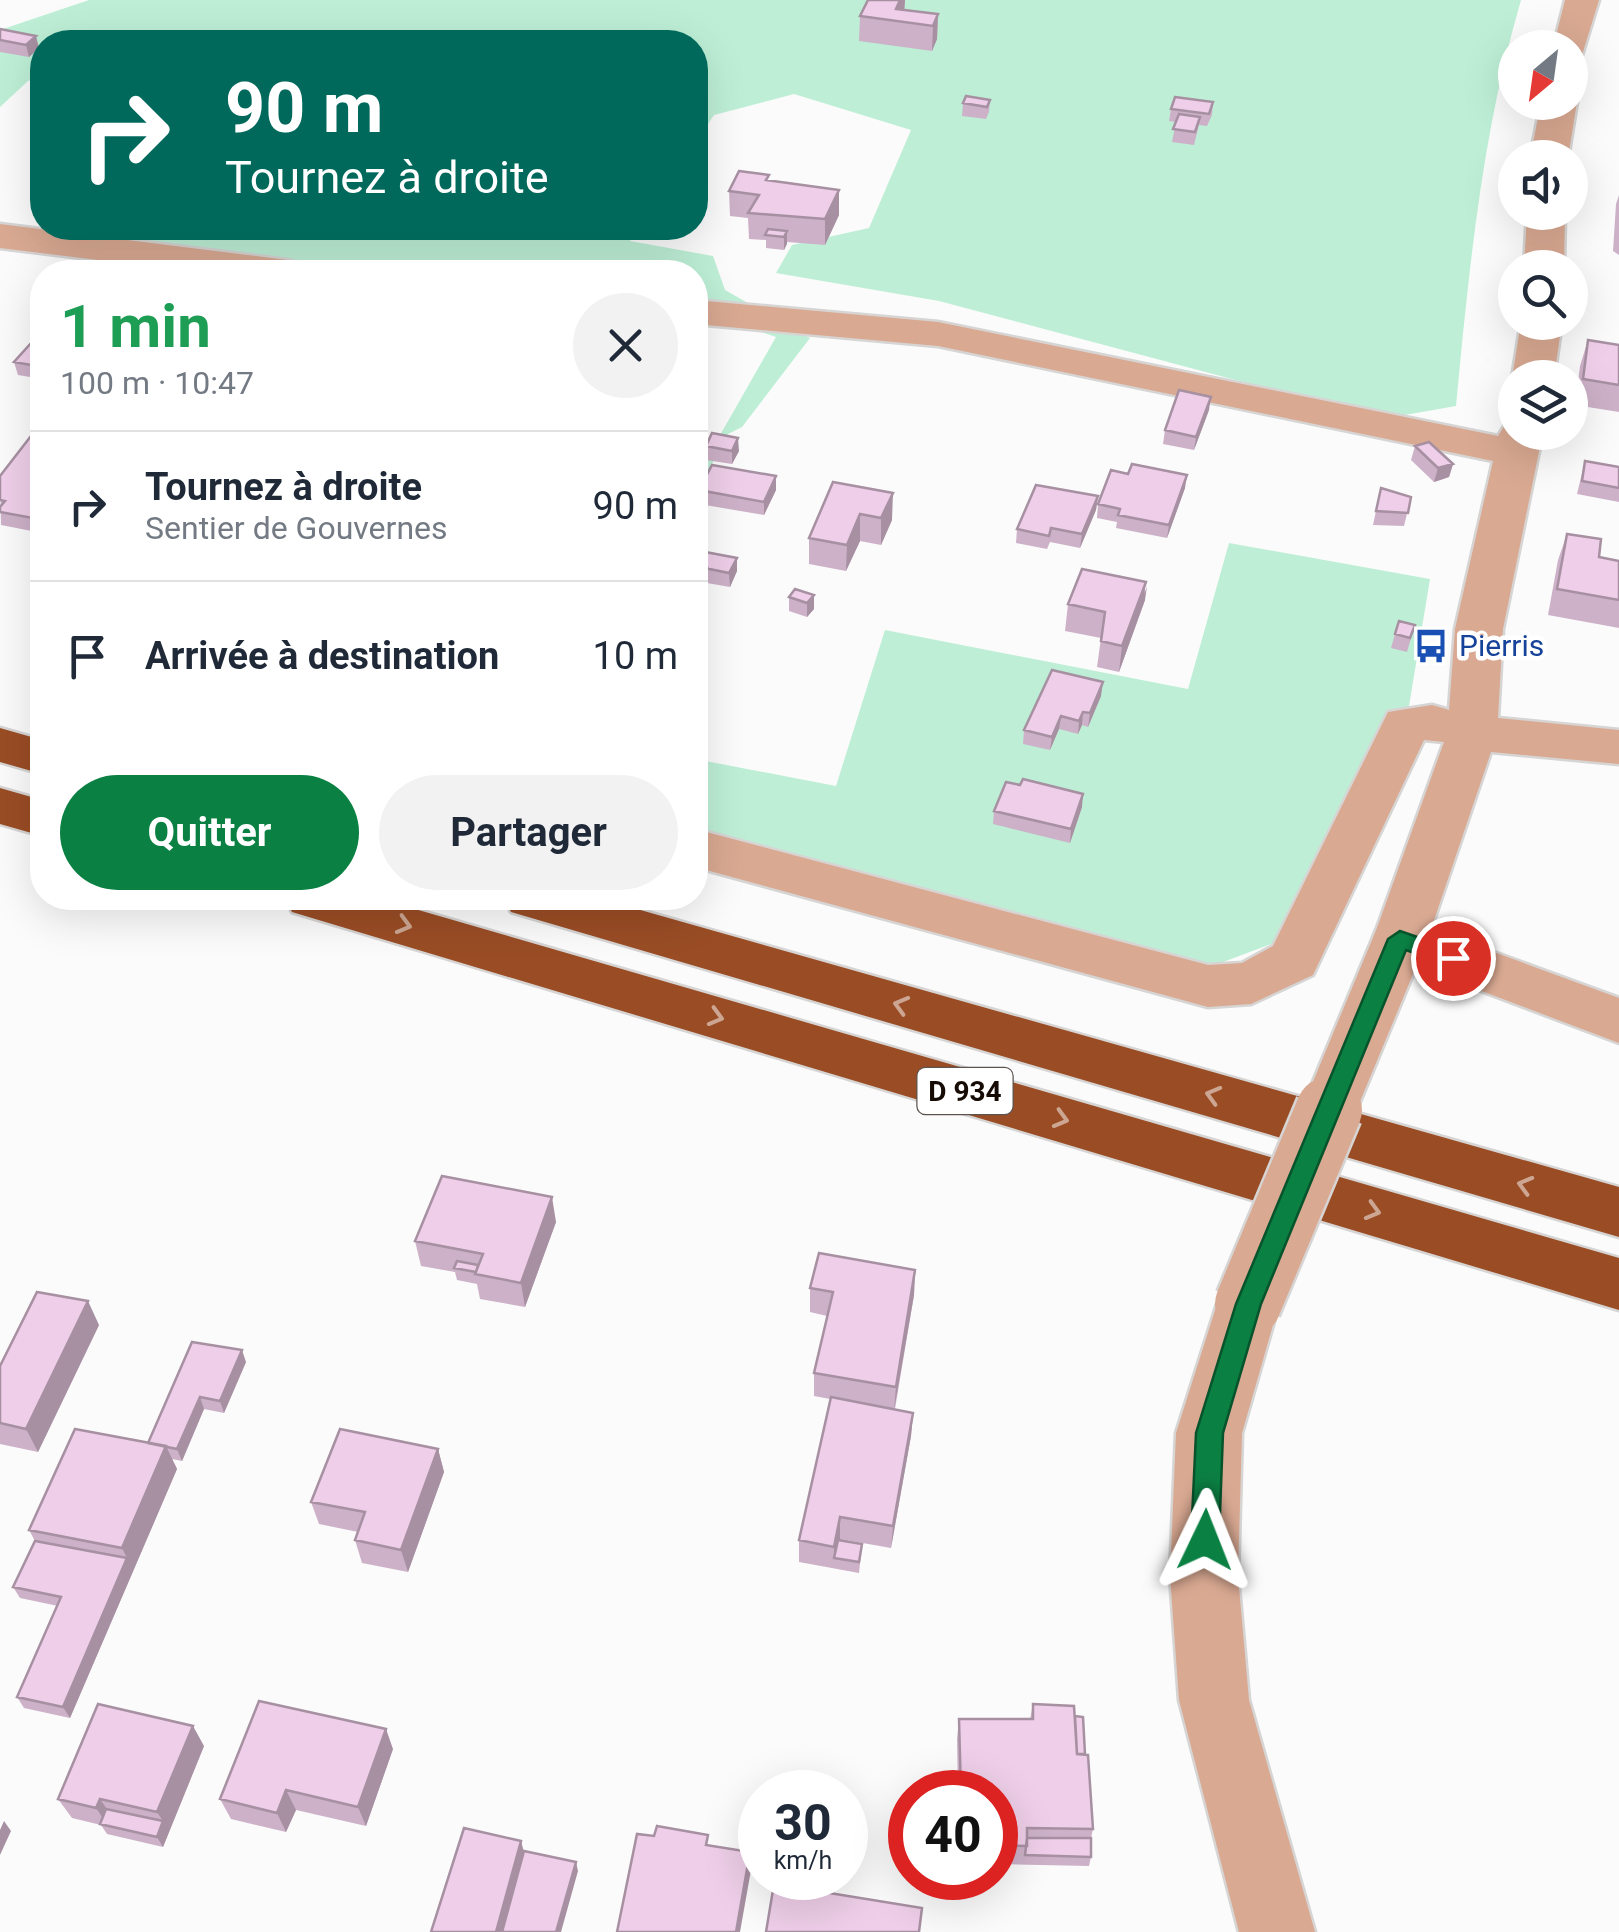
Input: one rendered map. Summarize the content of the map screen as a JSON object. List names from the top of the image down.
{
  "streets": {
    "highway": ["D 934"]
  },
  "places": {
    "bus stop": ["Pierris"]
  },
  "north": "bottom left",
  "page": {
    "turn": ["90 m", "Tournez à droite"],
    "heading": ["1 min", "100 m · 10:47"],
    "list": [
      {
        "name": "Tournez à droite",
        "note": "Sentier de Gouvernes",
        "value": "90 m"
      },
      {
        "name": "Arrivée à destination",
        "value": "10 m"
      }
    ],
    "buttons": ["Quitter", "Partager"],
    "speed": "30 km/h",
    "limit": "40"
  }
}
